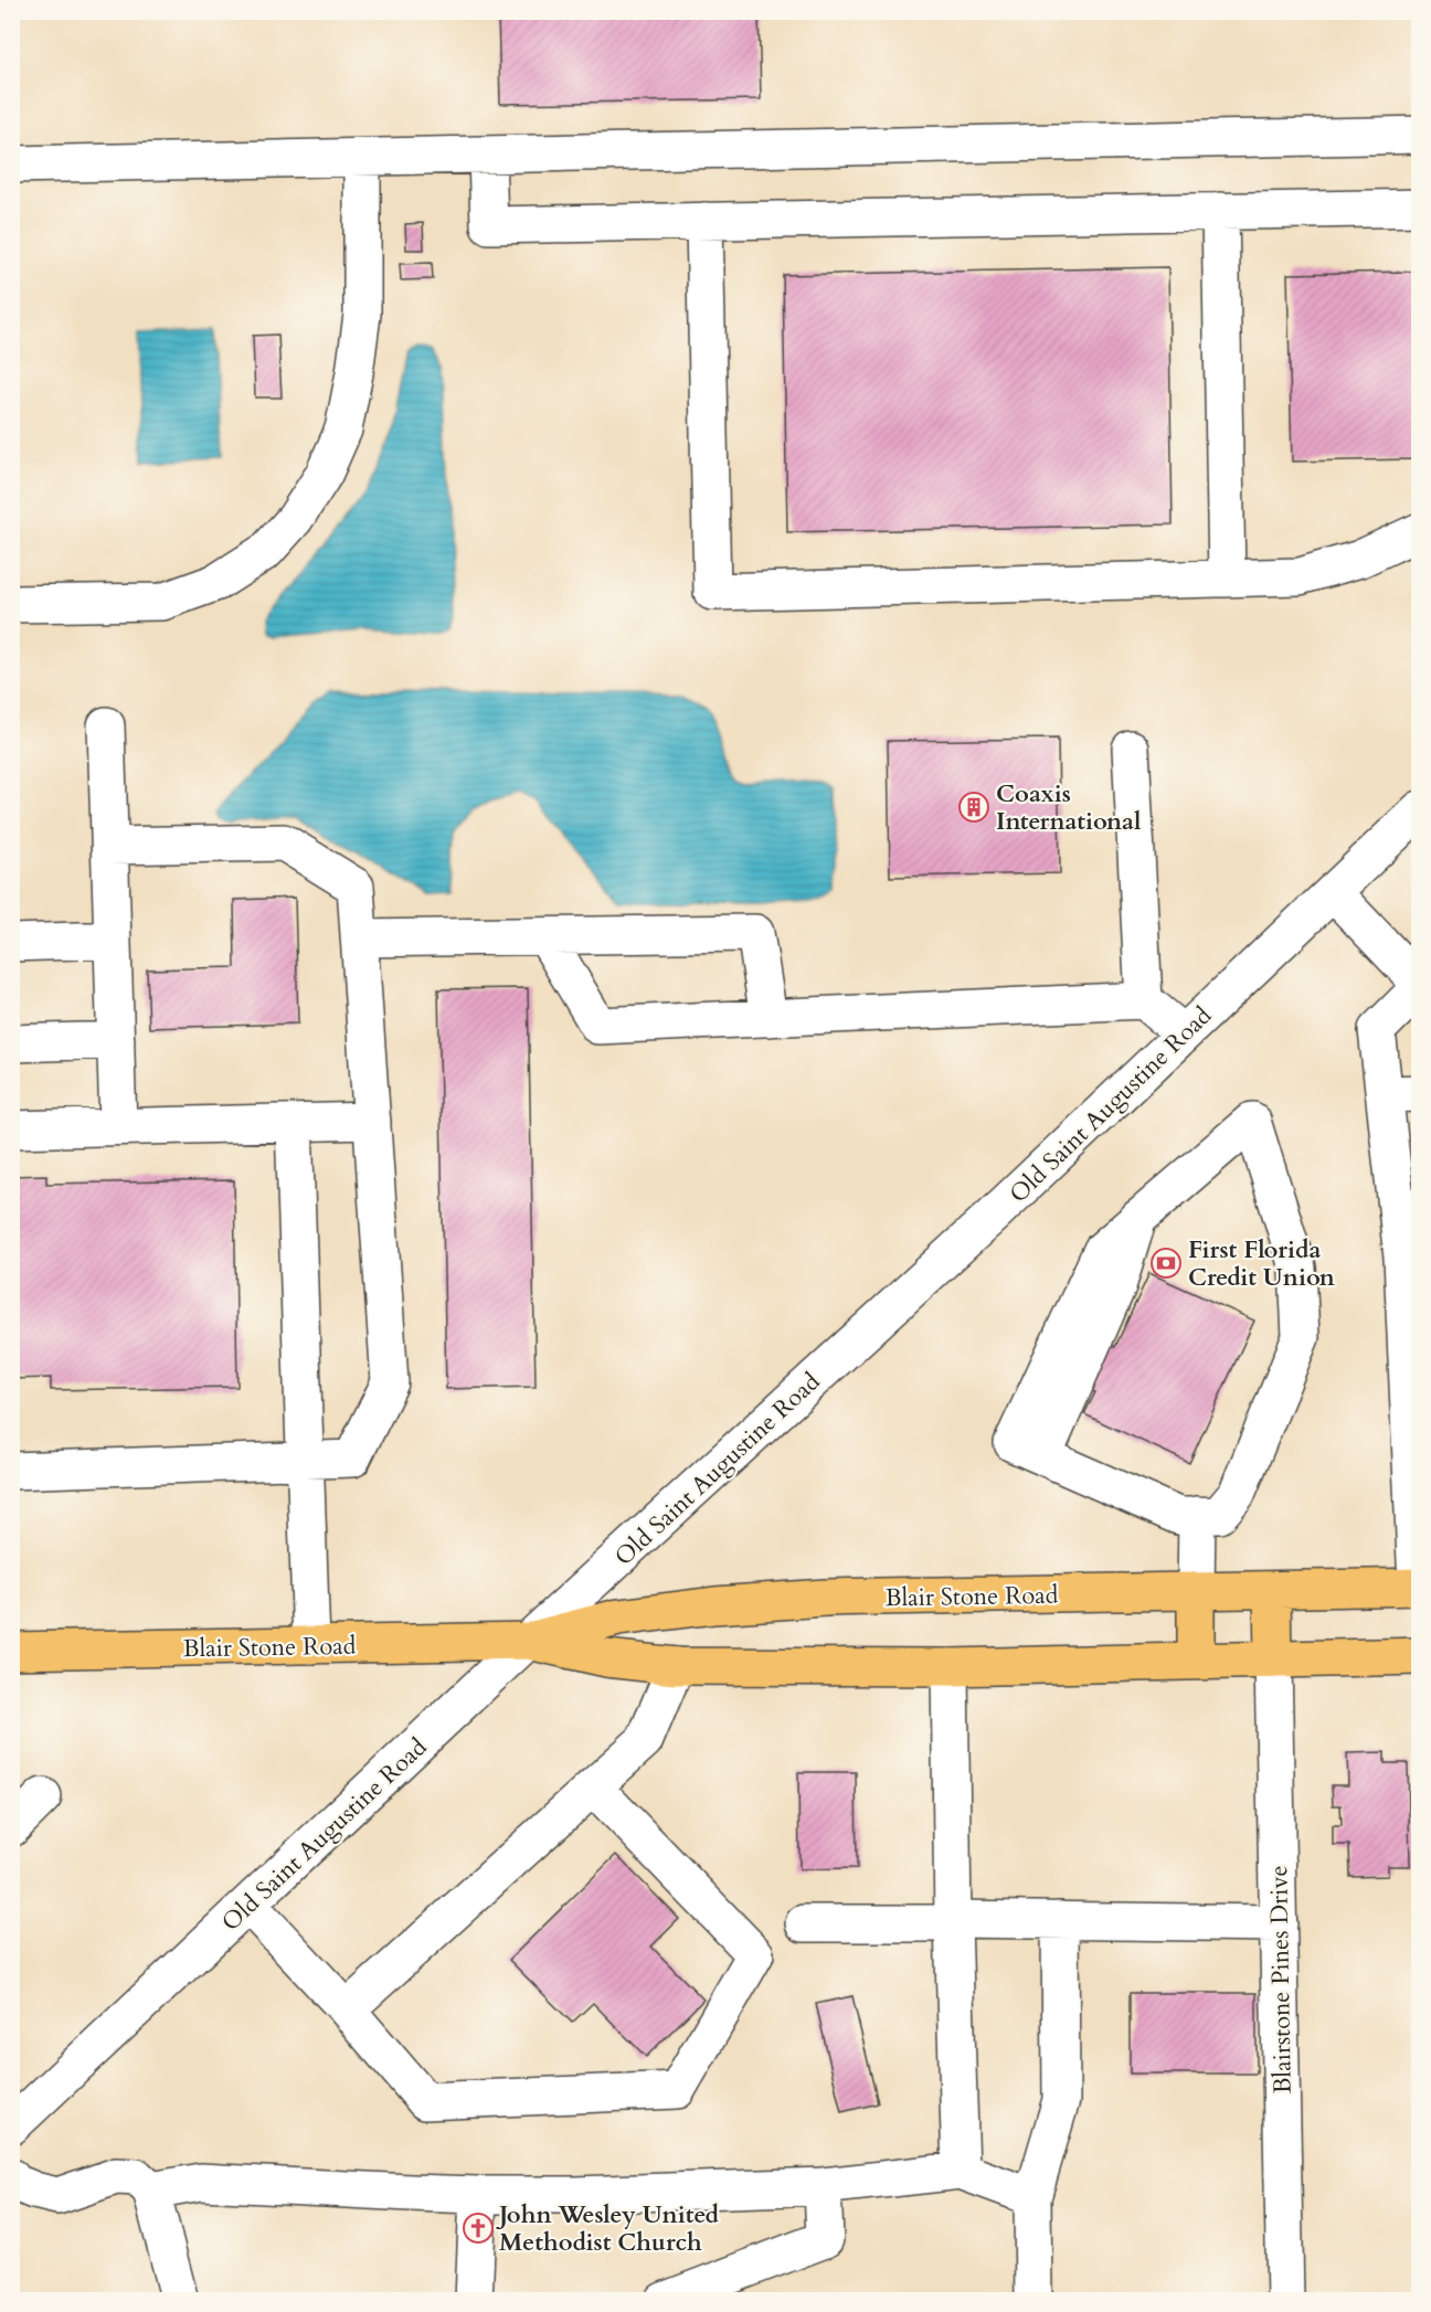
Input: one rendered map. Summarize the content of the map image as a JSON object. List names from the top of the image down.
{
  "streets": {
    "main road": ["Blair Stone Road"],
    "street": ["Old Saint Augustine Road", "Blairstone Pines Drive"]
  },
  "crossings": [
    ["Old Saint Augustine Road", "Blair Stone Road"],
    ["Blair Stone Road", "Blairstone Pines Drive"]
  ],
  "places": {
    "building": ["Coaxis International"],
    "bank": ["First Florida Credit Union"],
    "church": ["John Wesley United Methodist Church"]
  }
}
